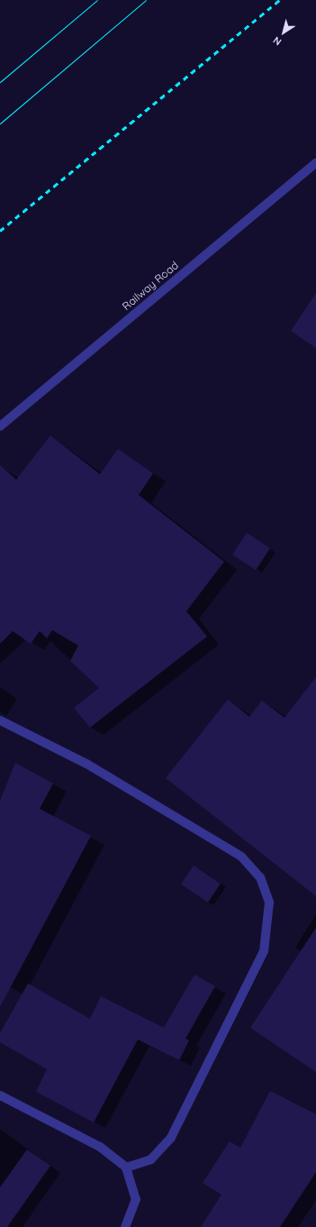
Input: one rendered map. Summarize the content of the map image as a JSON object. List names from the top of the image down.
{
  "streets": {
    "street": ["Railway Road"]
  },
  "north": "bottom left"
}
